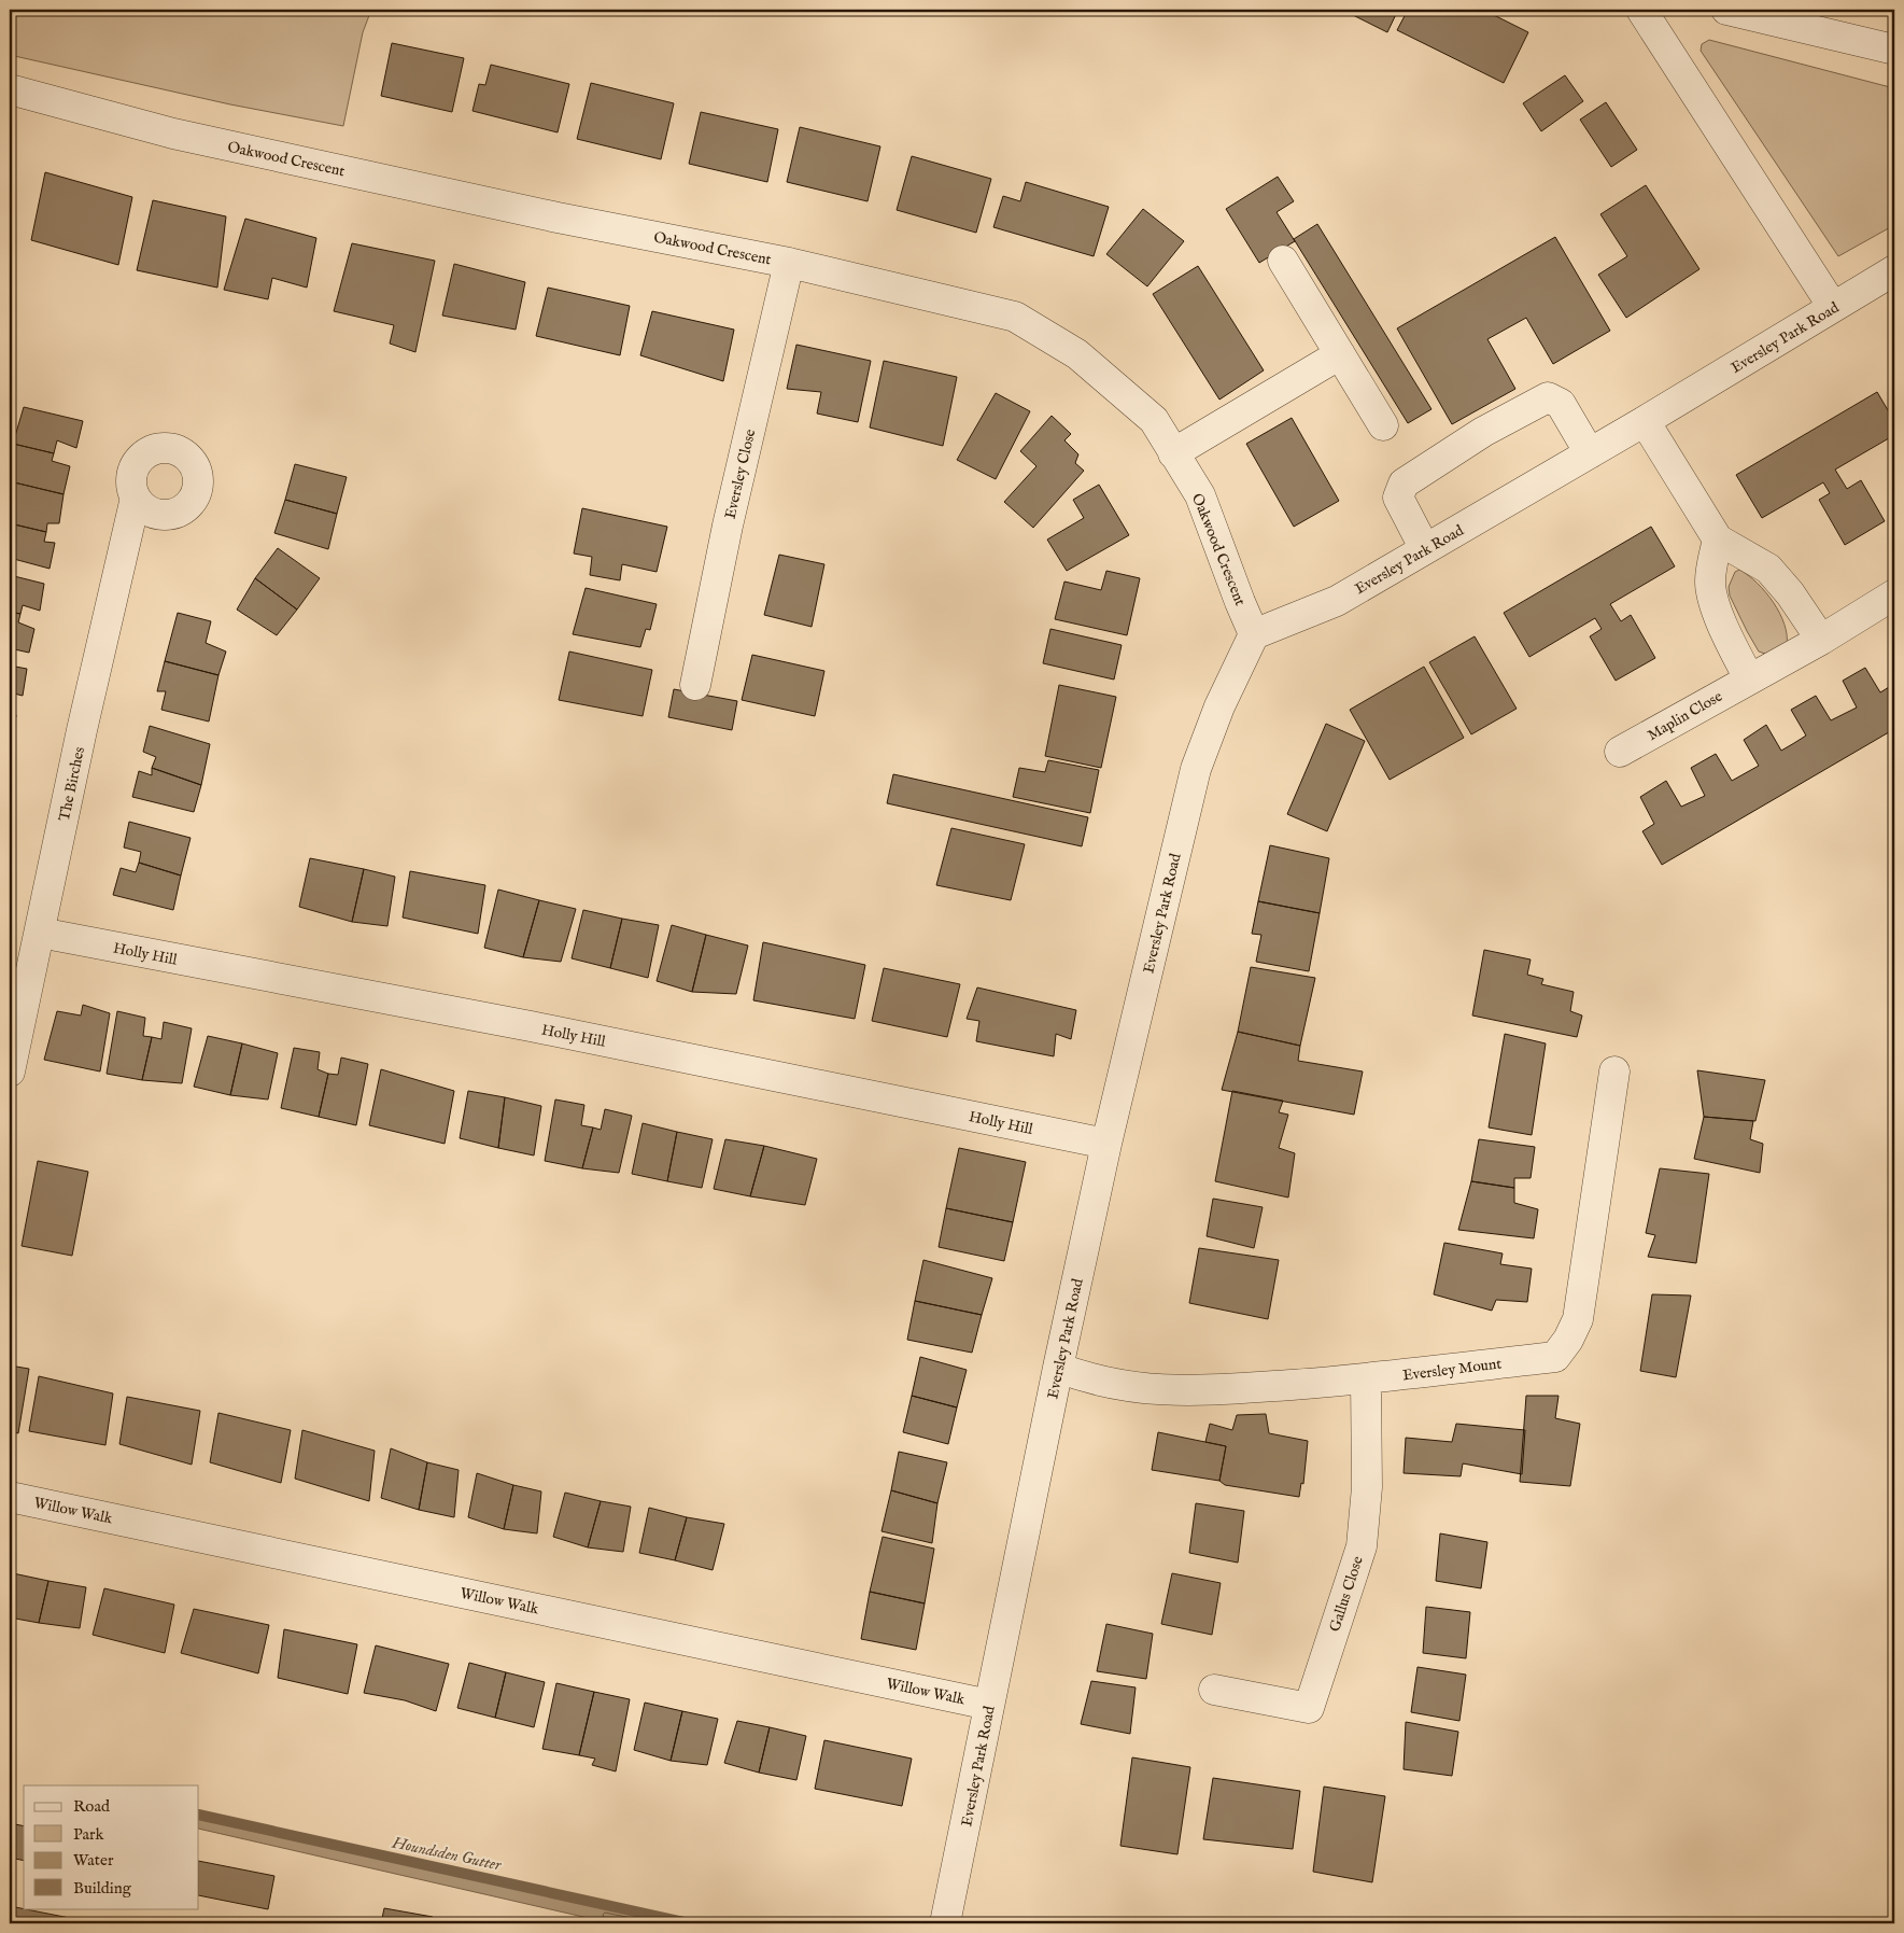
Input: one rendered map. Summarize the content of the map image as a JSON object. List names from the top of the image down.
{
  "streets": {
    "street": [
      "Oakwood Crescent",
      "Eversley Park Road",
      "Eversley Close",
      "Maplin Close",
      "The Birches",
      "Holly Hill",
      "Eversley Mount",
      "Willow Walk",
      "Gallus Close"
    ]
  },
  "crossings": [
    ["Oakwood Crescent", "Eversley Park Road"],
    ["Oakwood Crescent", "Eversley Close"],
    ["Eversley Park Road", "Holly Hill"],
    ["Eversley Park Road", "Eversley Mount"],
    ["Eversley Park Road", "Willow Walk"],
    ["The Birches", "Holly Hill"],
    ["Eversley Mount", "Gallus Close"]
  ],
  "water": ["Houndsden Gutter"],
  "legend": [
    "Road",
    "Park",
    "Water",
    "Building"
  ]
}
